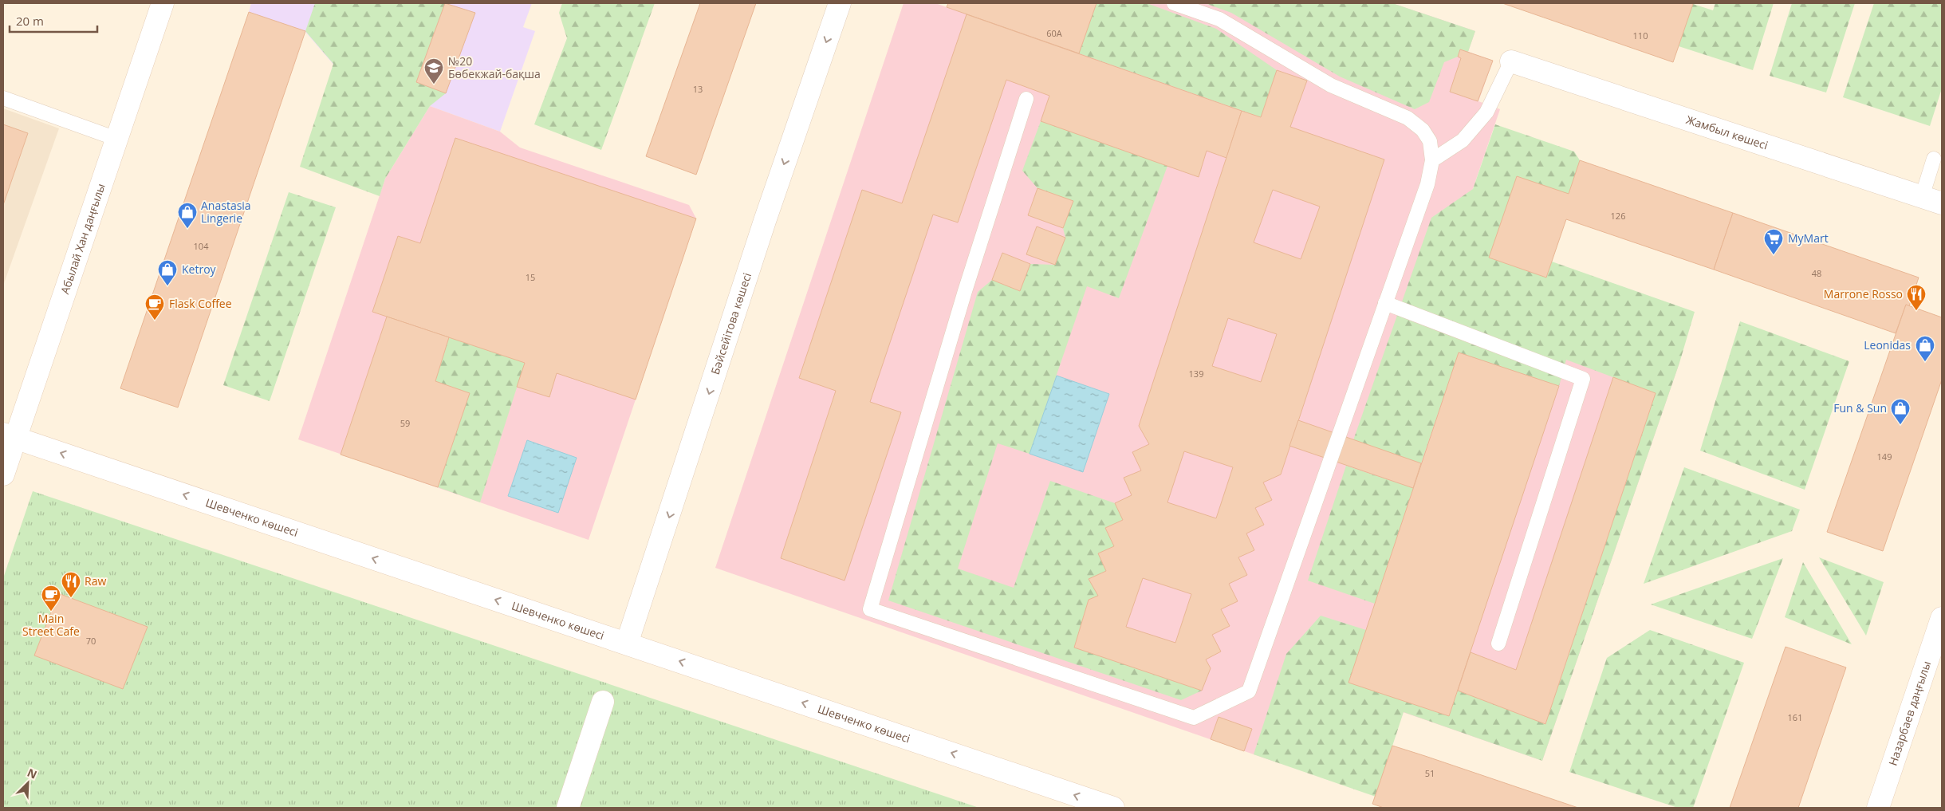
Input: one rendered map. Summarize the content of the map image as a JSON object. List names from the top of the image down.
{
  "streets": {
    "street": [
      "Жамбыл көшесі",
      "Абылай Хан даңғылы",
      "Бәйсейітова көшесі",
      "Шевченко көшесі",
      "Назарбаев даңғылы"
    ]
  },
  "crossings": [
    ["Абылай Хан даңғылы", "Шевченко көшесі"],
    ["Бәйсейітова көшесі", "Шевченко көшесі"]
  ],
  "one_way": ["Бәйсейітова көшесі", "Шевченко көшесі"],
  "places": {
    "school or university": ["№20 Бөбекжай-бақша"],
    "shop": [
      "Anastasia Lingerie",
      "Ketroy",
      "Leonidas",
      "Fun & Sun"
    ],
    "supermarket": ["MyMart"],
    "restaurant": ["Marrone Rosso", "Raw"],
    "cafe": ["Flask Coffee", "Main Street Сafe"]
  },
  "house_numbers": [
    "60А",
    "110",
    "13",
    "126",
    "104",
    "48",
    "15",
    "139",
    "59",
    "149",
    "70",
    "161",
    "51"
  ],
  "scale_bar": "20 m",
  "north": "top right"
}
